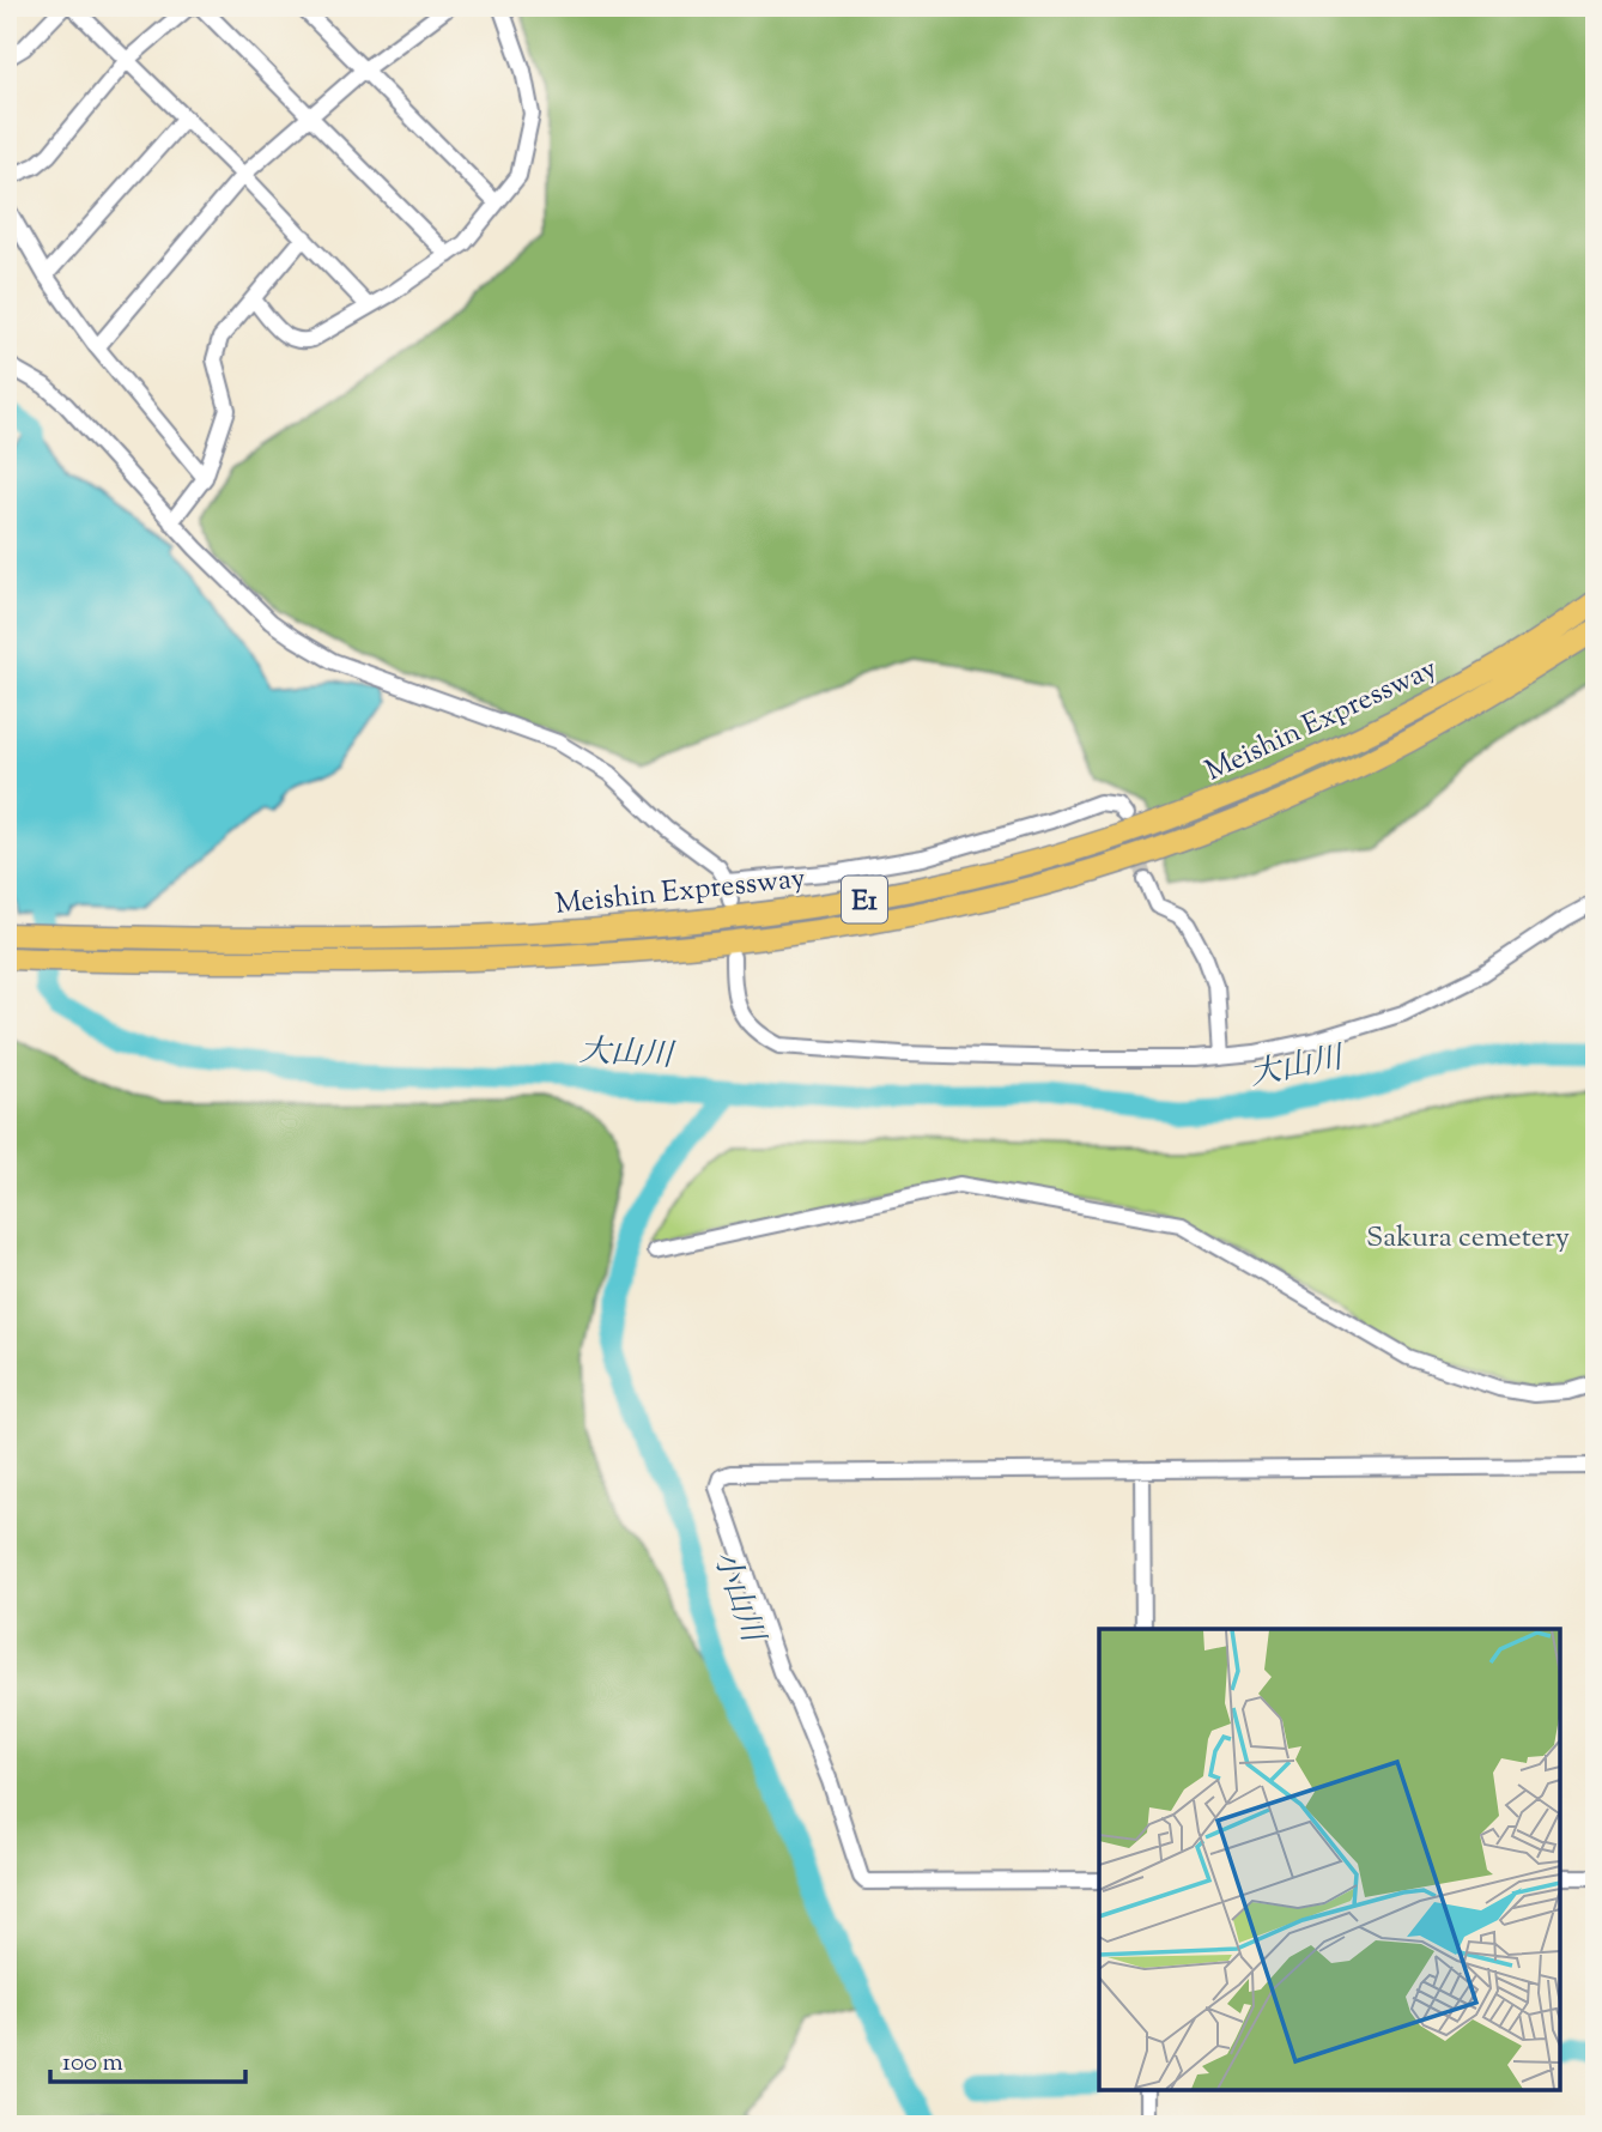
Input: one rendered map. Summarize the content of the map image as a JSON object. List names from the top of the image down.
{
  "streets": {
    "highway": ["Meishin Expressway", "E1"]
  },
  "water": ["大山川", "小山川"],
  "parks": ["Sakura cemetery"],
  "scale_bar": "100 m"
}
